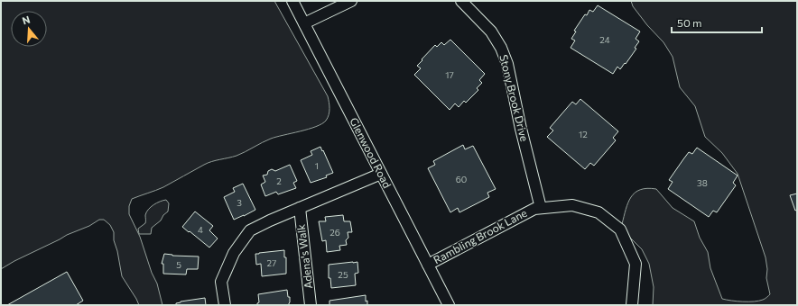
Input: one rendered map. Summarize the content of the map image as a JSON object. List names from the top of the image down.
{
  "streets": {
    "street": [
      "Stony Brook Drive",
      "Glenwood Road",
      "Rambling Brook Lane",
      "Adena's Walk"
    ]
  },
  "crossings": [
    ["Stony Brook Drive", "Rambling Brook Lane"],
    ["Glenwood Road", "Rambling Brook Lane"],
    ["Glenwood Road", "Adena's Walk"]
  ],
  "house_numbers": [
    "24",
    "17",
    "12",
    "1",
    "60",
    "2",
    "38",
    "3",
    "4",
    "26",
    "27",
    "5",
    "25"
  ],
  "scale_bar": "50 m",
  "north": "top"
}
